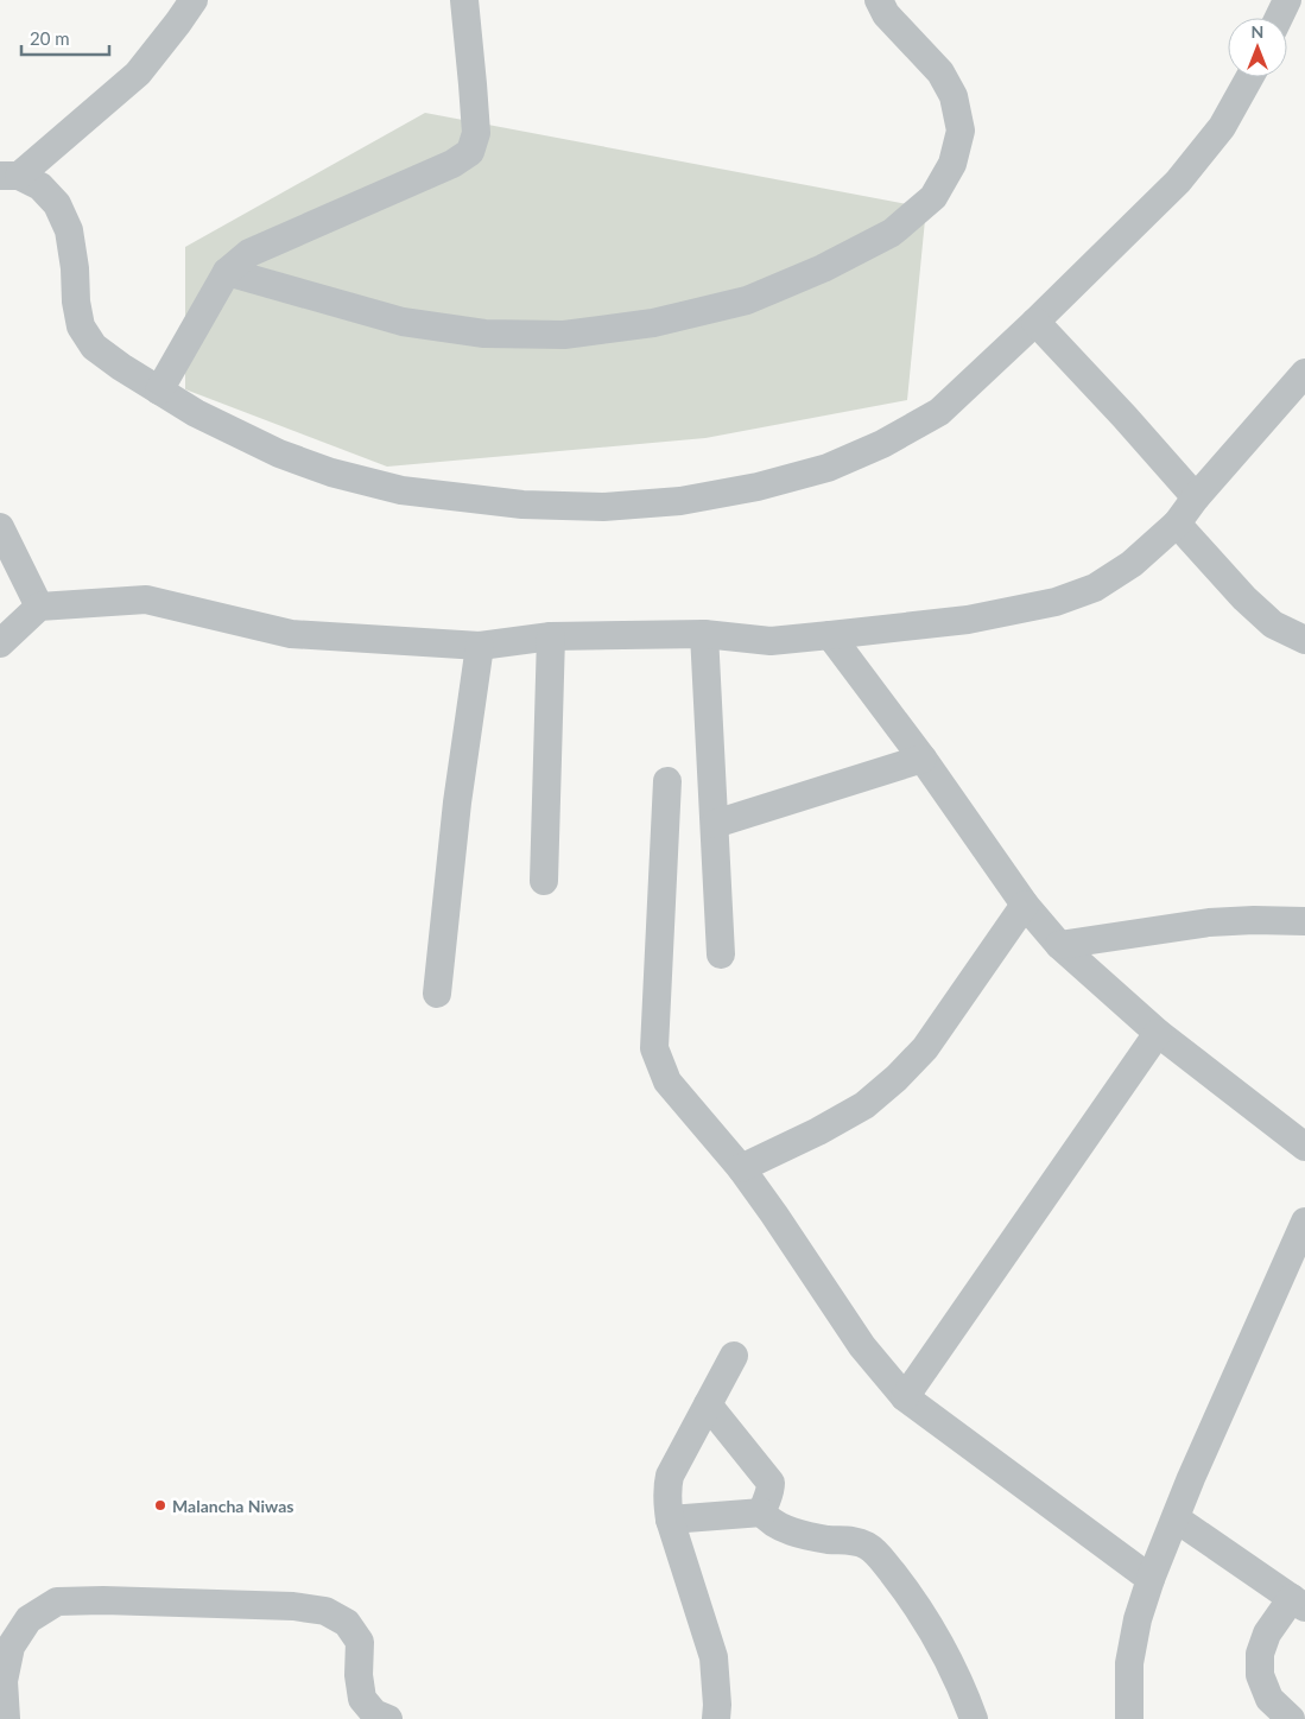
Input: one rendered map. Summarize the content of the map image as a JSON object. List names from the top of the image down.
{
  "places": ["Malancha Niwas"],
  "scale_bar": "20 m",
  "north": "top"
}
